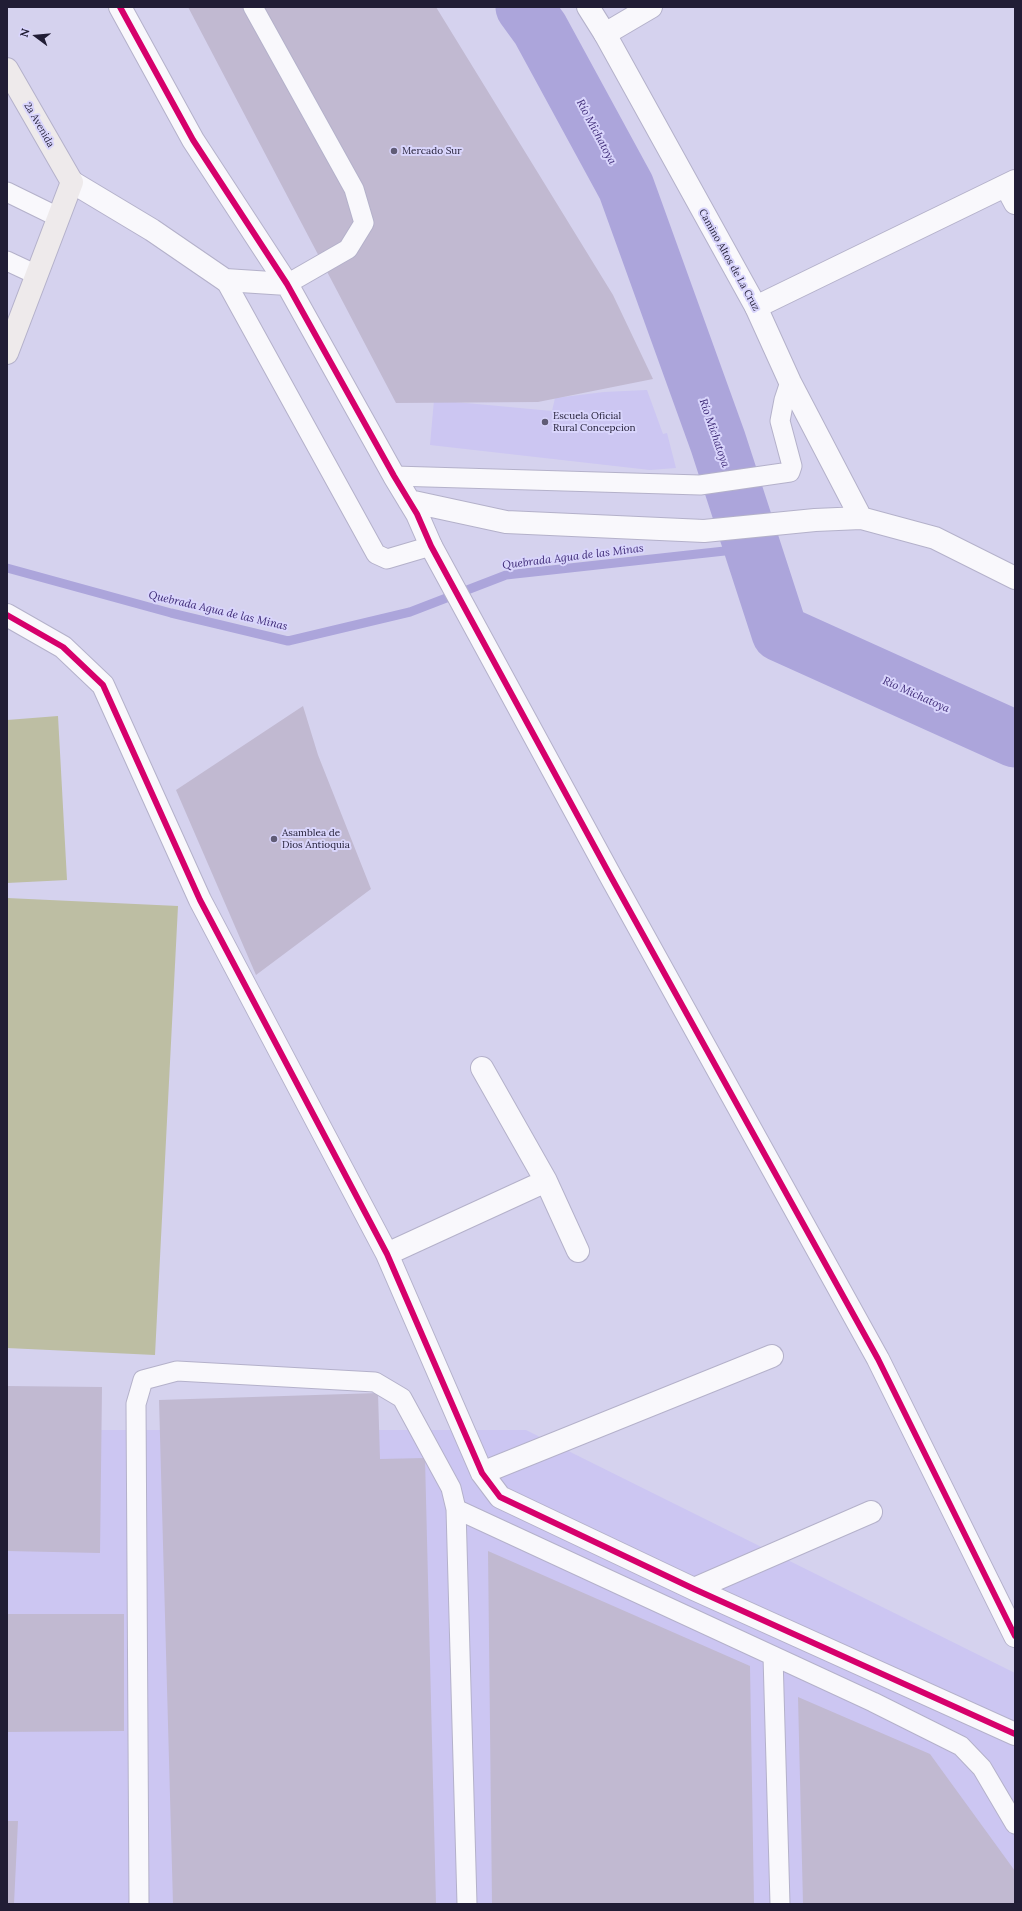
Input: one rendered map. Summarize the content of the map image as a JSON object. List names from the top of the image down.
{
  "streets": {
    "main road": ["2a Avenida"],
    "street": ["Camino Altos de La Cruz"]
  },
  "water": ["Río Michatoya", "Quebrada Agua de las Minas"],
  "places": ["Mercado Sur", "Escuela Oficial Rural Concepcion", "Asamblea de Dios Antioquia"],
  "north": "left"
}
